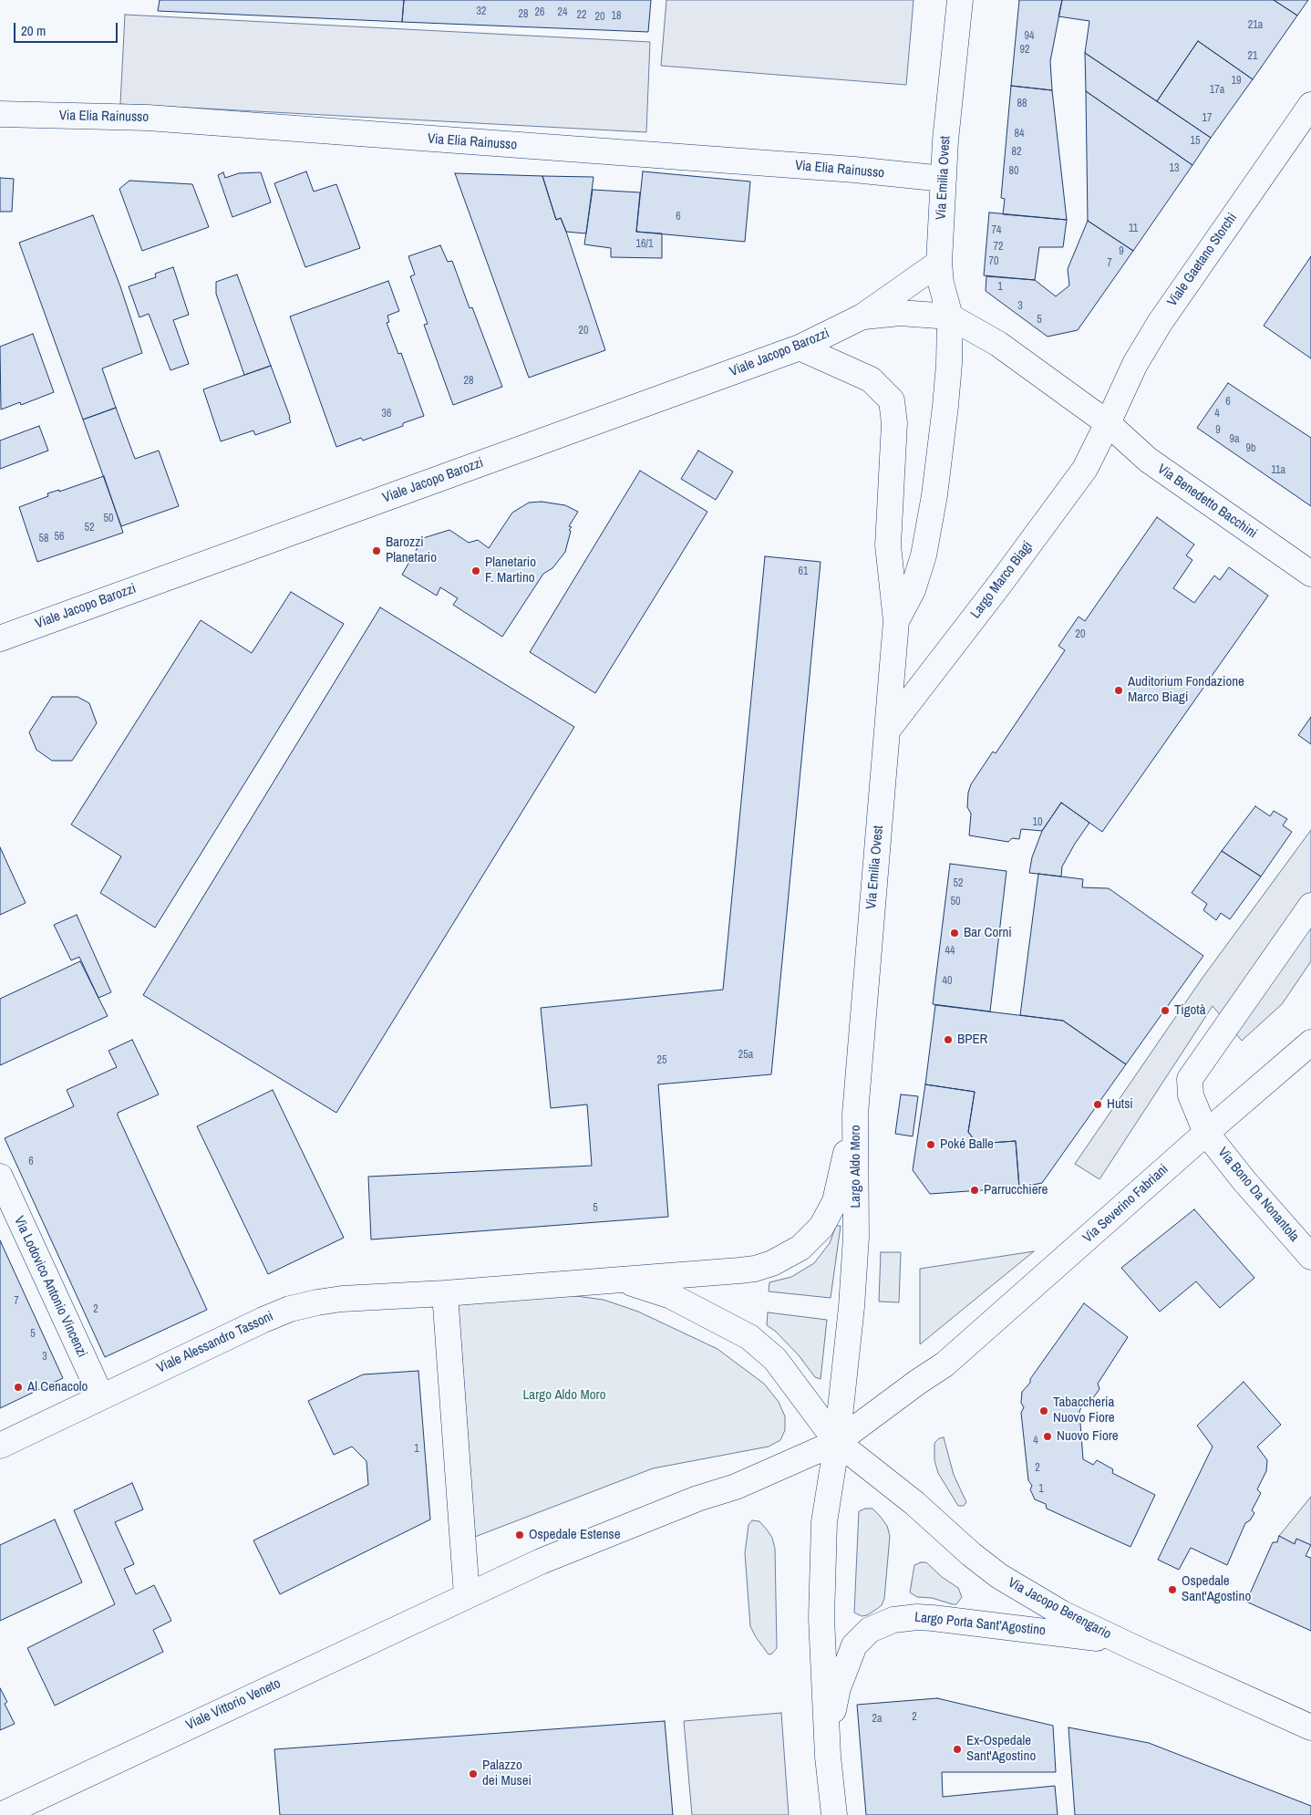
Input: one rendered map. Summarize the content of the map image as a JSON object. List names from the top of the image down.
{
  "streets": {
    "street": [
      "Via Elia Rainusso",
      "Via Emilia Ovest",
      "Viale Gaetano Storchi",
      "Viale Jacopo Barozzi",
      "Via Benedetto Bacchini",
      "Largo Marco Biagi",
      "Largo Aldo Moro",
      "Via Bono Da Nonantola",
      "Via Severino Fabriani",
      "Via Lodovico Antonio Vincenzi",
      "Viale Alessandro Tassoni",
      "Via Jacopo Berengario",
      "Largo Porta Sant’Agostino",
      "Viale Vittorio Veneto"
    ]
  },
  "crossings": [
    ["Via Elia Rainusso", "Via Emilia Ovest"],
    ["Via Emilia Ovest", "Viale Jacopo Barozzi"],
    ["Via Emilia Ovest", "Via Benedetto Bacchini"],
    ["Via Emilia Ovest", "Largo Marco Biagi"],
    ["Via Emilia Ovest", "Largo Aldo Moro"],
    ["Viale Gaetano Storchi", "Via Benedetto Bacchini"],
    ["Viale Gaetano Storchi", "Largo Marco Biagi"],
    ["Via Benedetto Bacchini", "Largo Marco Biagi"],
    ["Largo Aldo Moro", "Via Severino Fabriani"],
    ["Largo Aldo Moro", "Viale Alessandro Tassoni"],
    ["Largo Aldo Moro", "Via Jacopo Berengario"],
    ["Largo Aldo Moro", "Largo Porta Sant’Agostino"],
    ["Via Bono Da Nonantola", "Via Severino Fabriani"],
    ["Via Severino Fabriani", "Via Jacopo Berengario"],
    ["Via Severino Fabriani", "Largo Porta Sant’Agostino"],
    ["Via Lodovico Antonio Vincenzi", "Viale Alessandro Tassoni"],
    ["Via Jacopo Berengario", "Largo Porta Sant’Agostino"]
  ],
  "parks": ["Largo Aldo Moro"],
  "places": [
    "Barozzi Planetario",
    "Planetario F. Martino",
    "Auditorium Fondazione Marco Biagi",
    "Bar Corni",
    "Tigotà",
    "BPER",
    "Hutsi",
    "Poké Balle",
    "Parrucchiere",
    "Al Cenacolo",
    "Tabaccheria Nuovo Fiore",
    "Nuovo Fiore",
    "Ospedale Estense",
    "Ospedale Sant'Agostino",
    "Ex-Ospedale Sant'Agostino",
    "Palazzo dei Musei"
  ],
  "house_numbers": [
    "32",
    "26",
    "24",
    "28",
    "22",
    "18",
    "20",
    "21a",
    "94",
    "92",
    "21",
    "19",
    "17a",
    "88",
    "17",
    "84",
    "15",
    "82",
    "13",
    "80",
    "6",
    "11",
    "74",
    "16/1",
    "72",
    "9",
    "70",
    "7",
    "1",
    "3",
    "5",
    "20",
    "28",
    "6",
    "36",
    "4",
    "9",
    "9a",
    "9b",
    "11a",
    "50",
    "52",
    "56",
    "58",
    "61",
    "20",
    "10",
    "52",
    "50",
    "44",
    "40",
    "25a",
    "25",
    "6",
    "5",
    "7",
    "2",
    "5",
    "3",
    "4",
    "1",
    "2",
    "1",
    "2",
    "2a"
  ],
  "scale_bar": "20 m"
}
